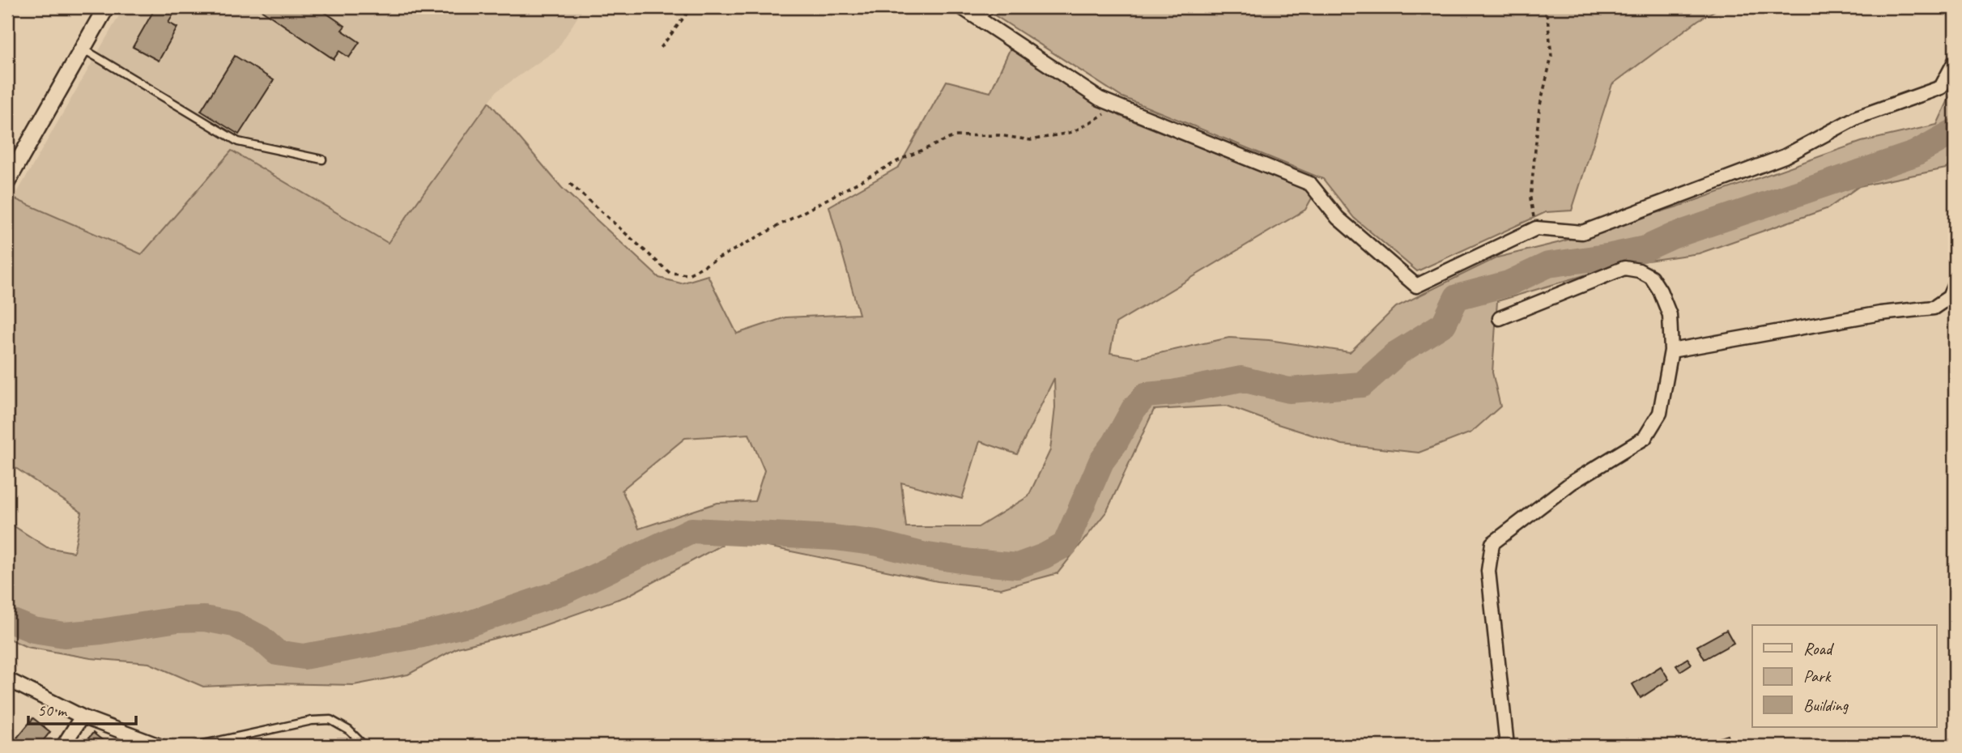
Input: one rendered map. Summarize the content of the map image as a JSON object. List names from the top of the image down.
{
  "legend": ["Road", "Park", "Building"],
  "scale_bar": "50 m"
}
